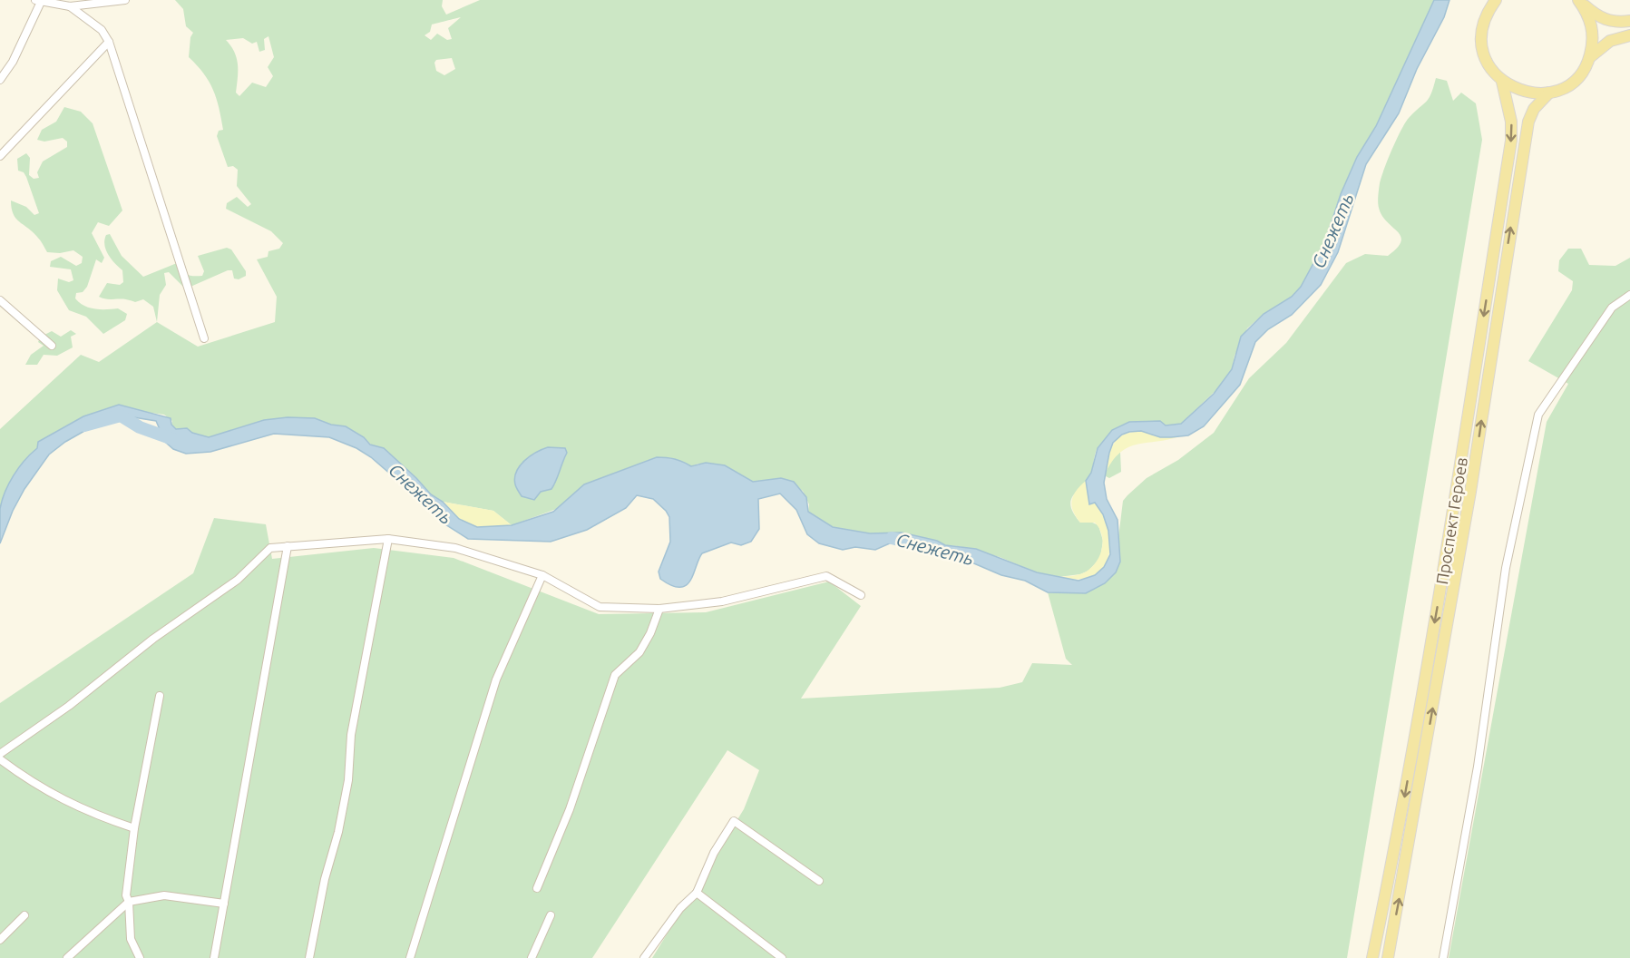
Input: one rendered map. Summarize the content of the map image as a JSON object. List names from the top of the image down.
{
  "streets": {
    "main road": ["Проспект Героев"]
  },
  "water": ["Снежеть"]
}
